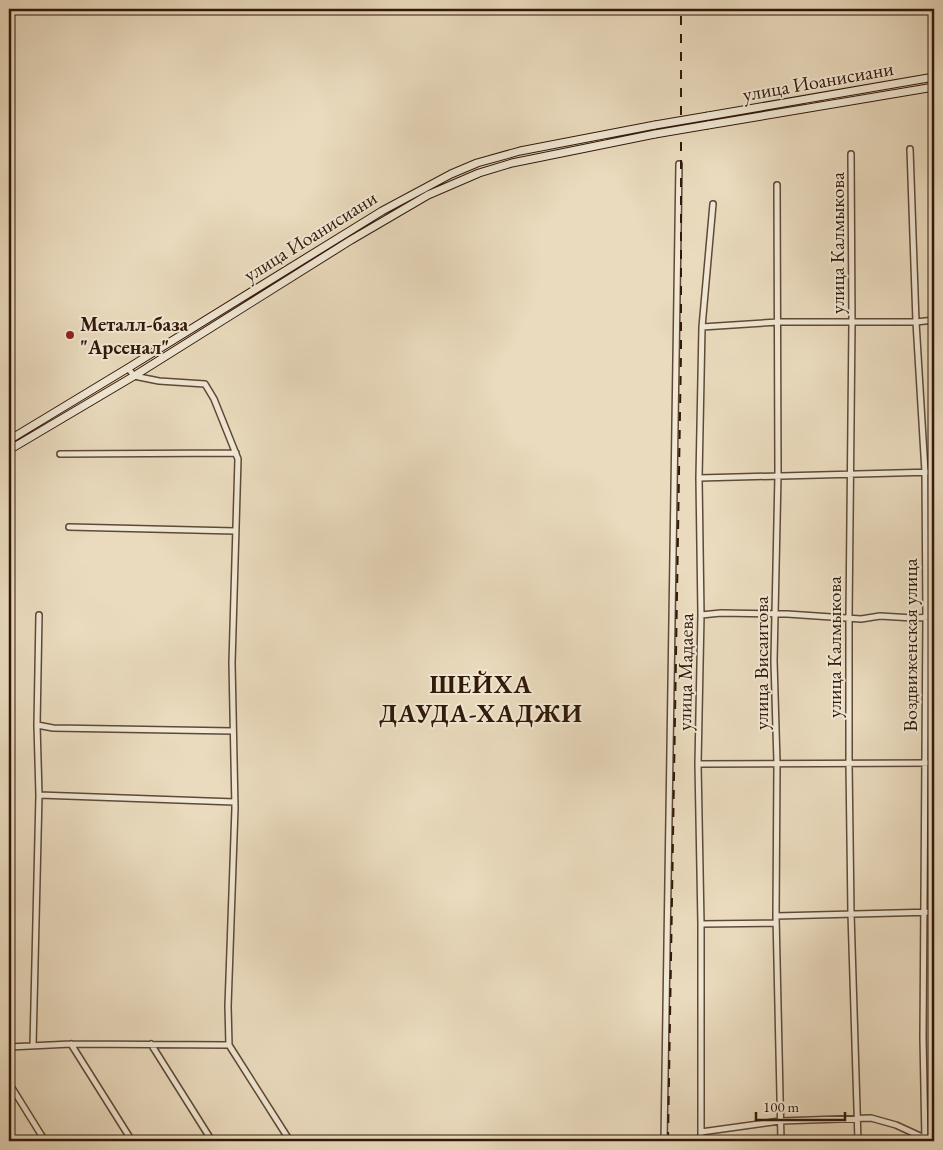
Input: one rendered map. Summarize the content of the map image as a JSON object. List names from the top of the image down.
{
  "streets": {
    "main road": ["улица Иоанисиани"],
    "street": [
      "улица Калмыкова",
      "Воздвиженская улица",
      "улица Висаитова",
      "улица Мадаева"
    ]
  },
  "districts": ["ШЕЙХА ДАУДА-ХАДЖИ"],
  "places": ["Металл-база \"Арсенал\""],
  "scale_bar": "100 m"
}
